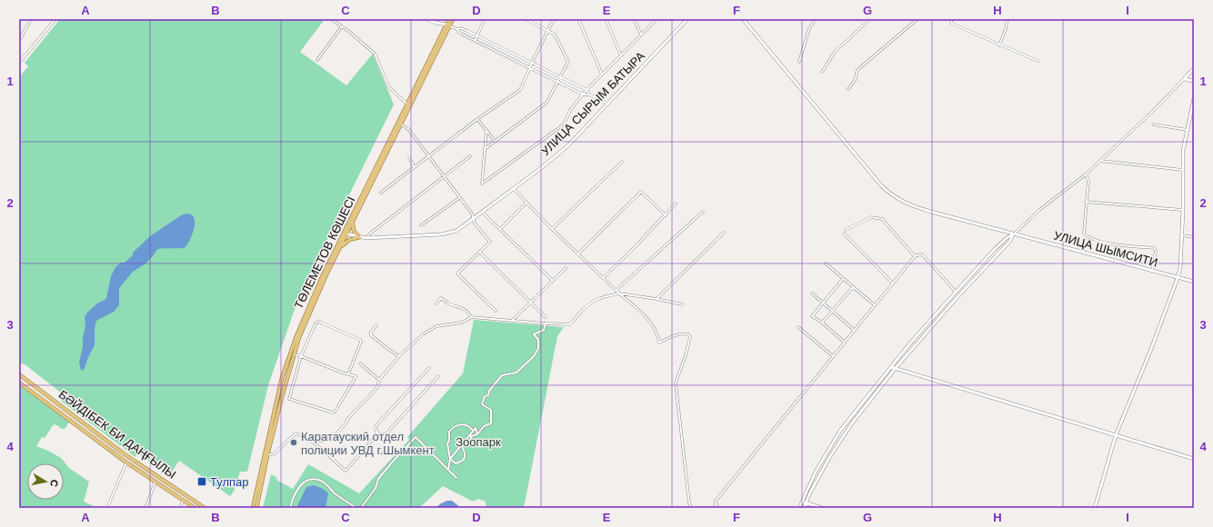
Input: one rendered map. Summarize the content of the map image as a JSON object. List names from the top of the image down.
{
  "streets": {
    "main road": [
      "УЛИЦА СЫРЫМ БАТЫРА",
      "УЛИЦА ШЫМСИТИ",
      "ТӨЛЕМЕТОВ КӨШЕСІ",
      "БӘЙДІБЕК БИ ДАҢҒЫЛЫ"
    ]
  },
  "crossings": [
    ["УЛИЦА СЫРЫМ БАТЫРА", "ТӨЛЕМЕТОВ КӨШЕСІ"]
  ],
  "parks": ["Зоопарк"],
  "places": {
    "other": ["Каратауский отдел полиции УВД г.Шымкент"],
    "transit": ["Тулпар"]
  },
  "north": "right",
  "grid": {
    "columns": [
      "A",
      "B",
      "C",
      "D",
      "E",
      "F",
      "G",
      "H",
      "I"
    ],
    "rows": [
      "1",
      "2",
      "3",
      "4"
    ]
  }
}
